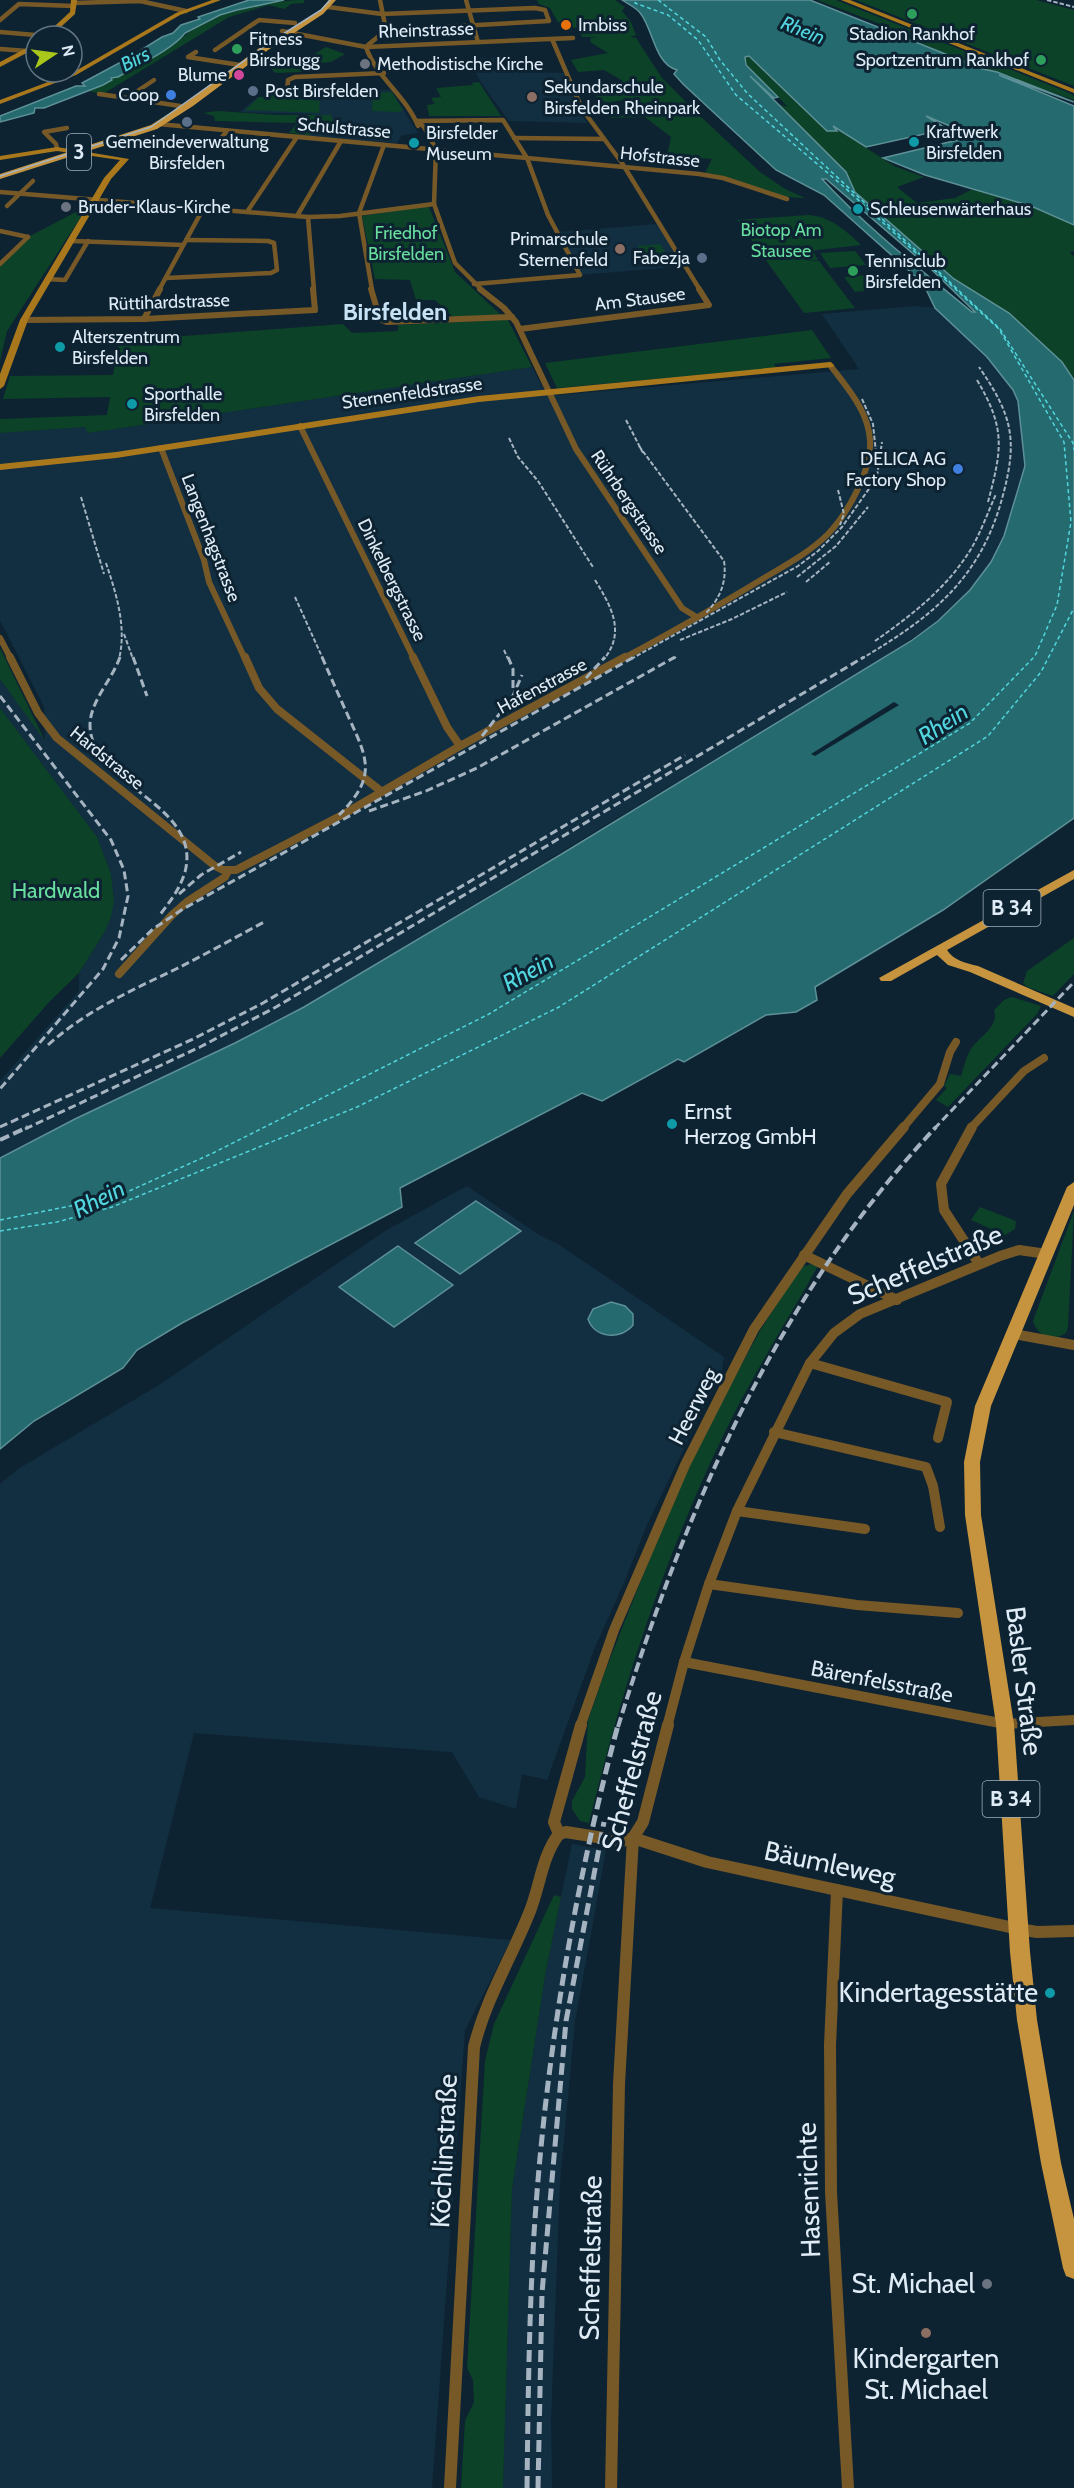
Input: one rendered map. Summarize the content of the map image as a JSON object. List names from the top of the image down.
{
  "streets": {
    "main road": ["3", "B 34", "Basler Straße"],
    "street": [
      "Rheinstrasse",
      "Schulstrasse",
      "Hofstrasse",
      "Am Stausee",
      "Rüttihardstrasse",
      "Sternenfeldstrasse",
      "Rührbergstrasse",
      "Langenhagstrasse",
      "Dinkelbergstrasse",
      "Hafenstrasse",
      "Hardstrasse",
      "Scheffelstraße",
      "Heerweg",
      "Bärenfelsstraße",
      "Bäumleweg",
      "Köchlinstraße",
      "Hasenrichte"
    ]
  },
  "crossings": [
    ["Rheinstrasse", "3"],
    ["Schulstrasse", "3"],
    ["Schulstrasse", "Hofstrasse"],
    ["Hofstrasse", "Am Stausee"],
    ["Am Stausee", "Rührbergstrasse"],
    ["Sternenfeldstrasse", "Rührbergstrasse"],
    ["Sternenfeldstrasse", "Langenhagstrasse"],
    ["Sternenfeldstrasse", "Dinkelbergstrasse"],
    ["Sternenfeldstrasse", "Hafenstrasse"],
    ["Rührbergstrasse", "Hafenstrasse"],
    ["Langenhagstrasse", "Hafenstrasse"],
    ["Dinkelbergstrasse", "Hafenstrasse"],
    ["Hafenstrasse", "Hardstrasse"],
    ["Scheffelstraße", "Bärenfelsstraße"],
    ["Scheffelstraße", "Basler Straße"],
    ["Scheffelstraße", "Bäumleweg"],
    ["Heerweg", "Köchlinstraße"],
    ["Bärenfelsstraße", "Basler Straße"],
    ["Basler Straße", "Bäumleweg"],
    ["Bäumleweg", "Hasenrichte"]
  ],
  "districts": ["Birsfelden"],
  "water": ["Rhein", "Birs"],
  "parks": ["Biotop Am Stausee", "Friedhof Birsfelden", "Hardwald"],
  "places": [
    "Stadion Rankhof",
    "Imbiss",
    "Fitness Birsbrugg",
    "Sportzentrum Rankhof",
    "Methodistische Kirche",
    "Blume",
    "Post Birsfelden",
    "Coop",
    "Sekundarschule Birsfelden Rheinpark",
    "Gemeindeverwaltung Birsfelden",
    "Kraftwerk Birsfelden",
    "Birsfelder Museum",
    "Bruder-Klaus-Kirche",
    "Schleusenwärterhaus",
    "Primarschule Sternenfeld",
    "Fabezja",
    "Tennisclub Birsfelden",
    "Alterszentrum Birsfelden",
    "Sporthalle Birsfelden",
    "DELICA AG Factory Shop",
    "Ernst Herzog GmbH",
    "Kindertagesstätte",
    "St. Michael",
    "Kindergarten St. Michael"
  ],
  "north": "right"
}
